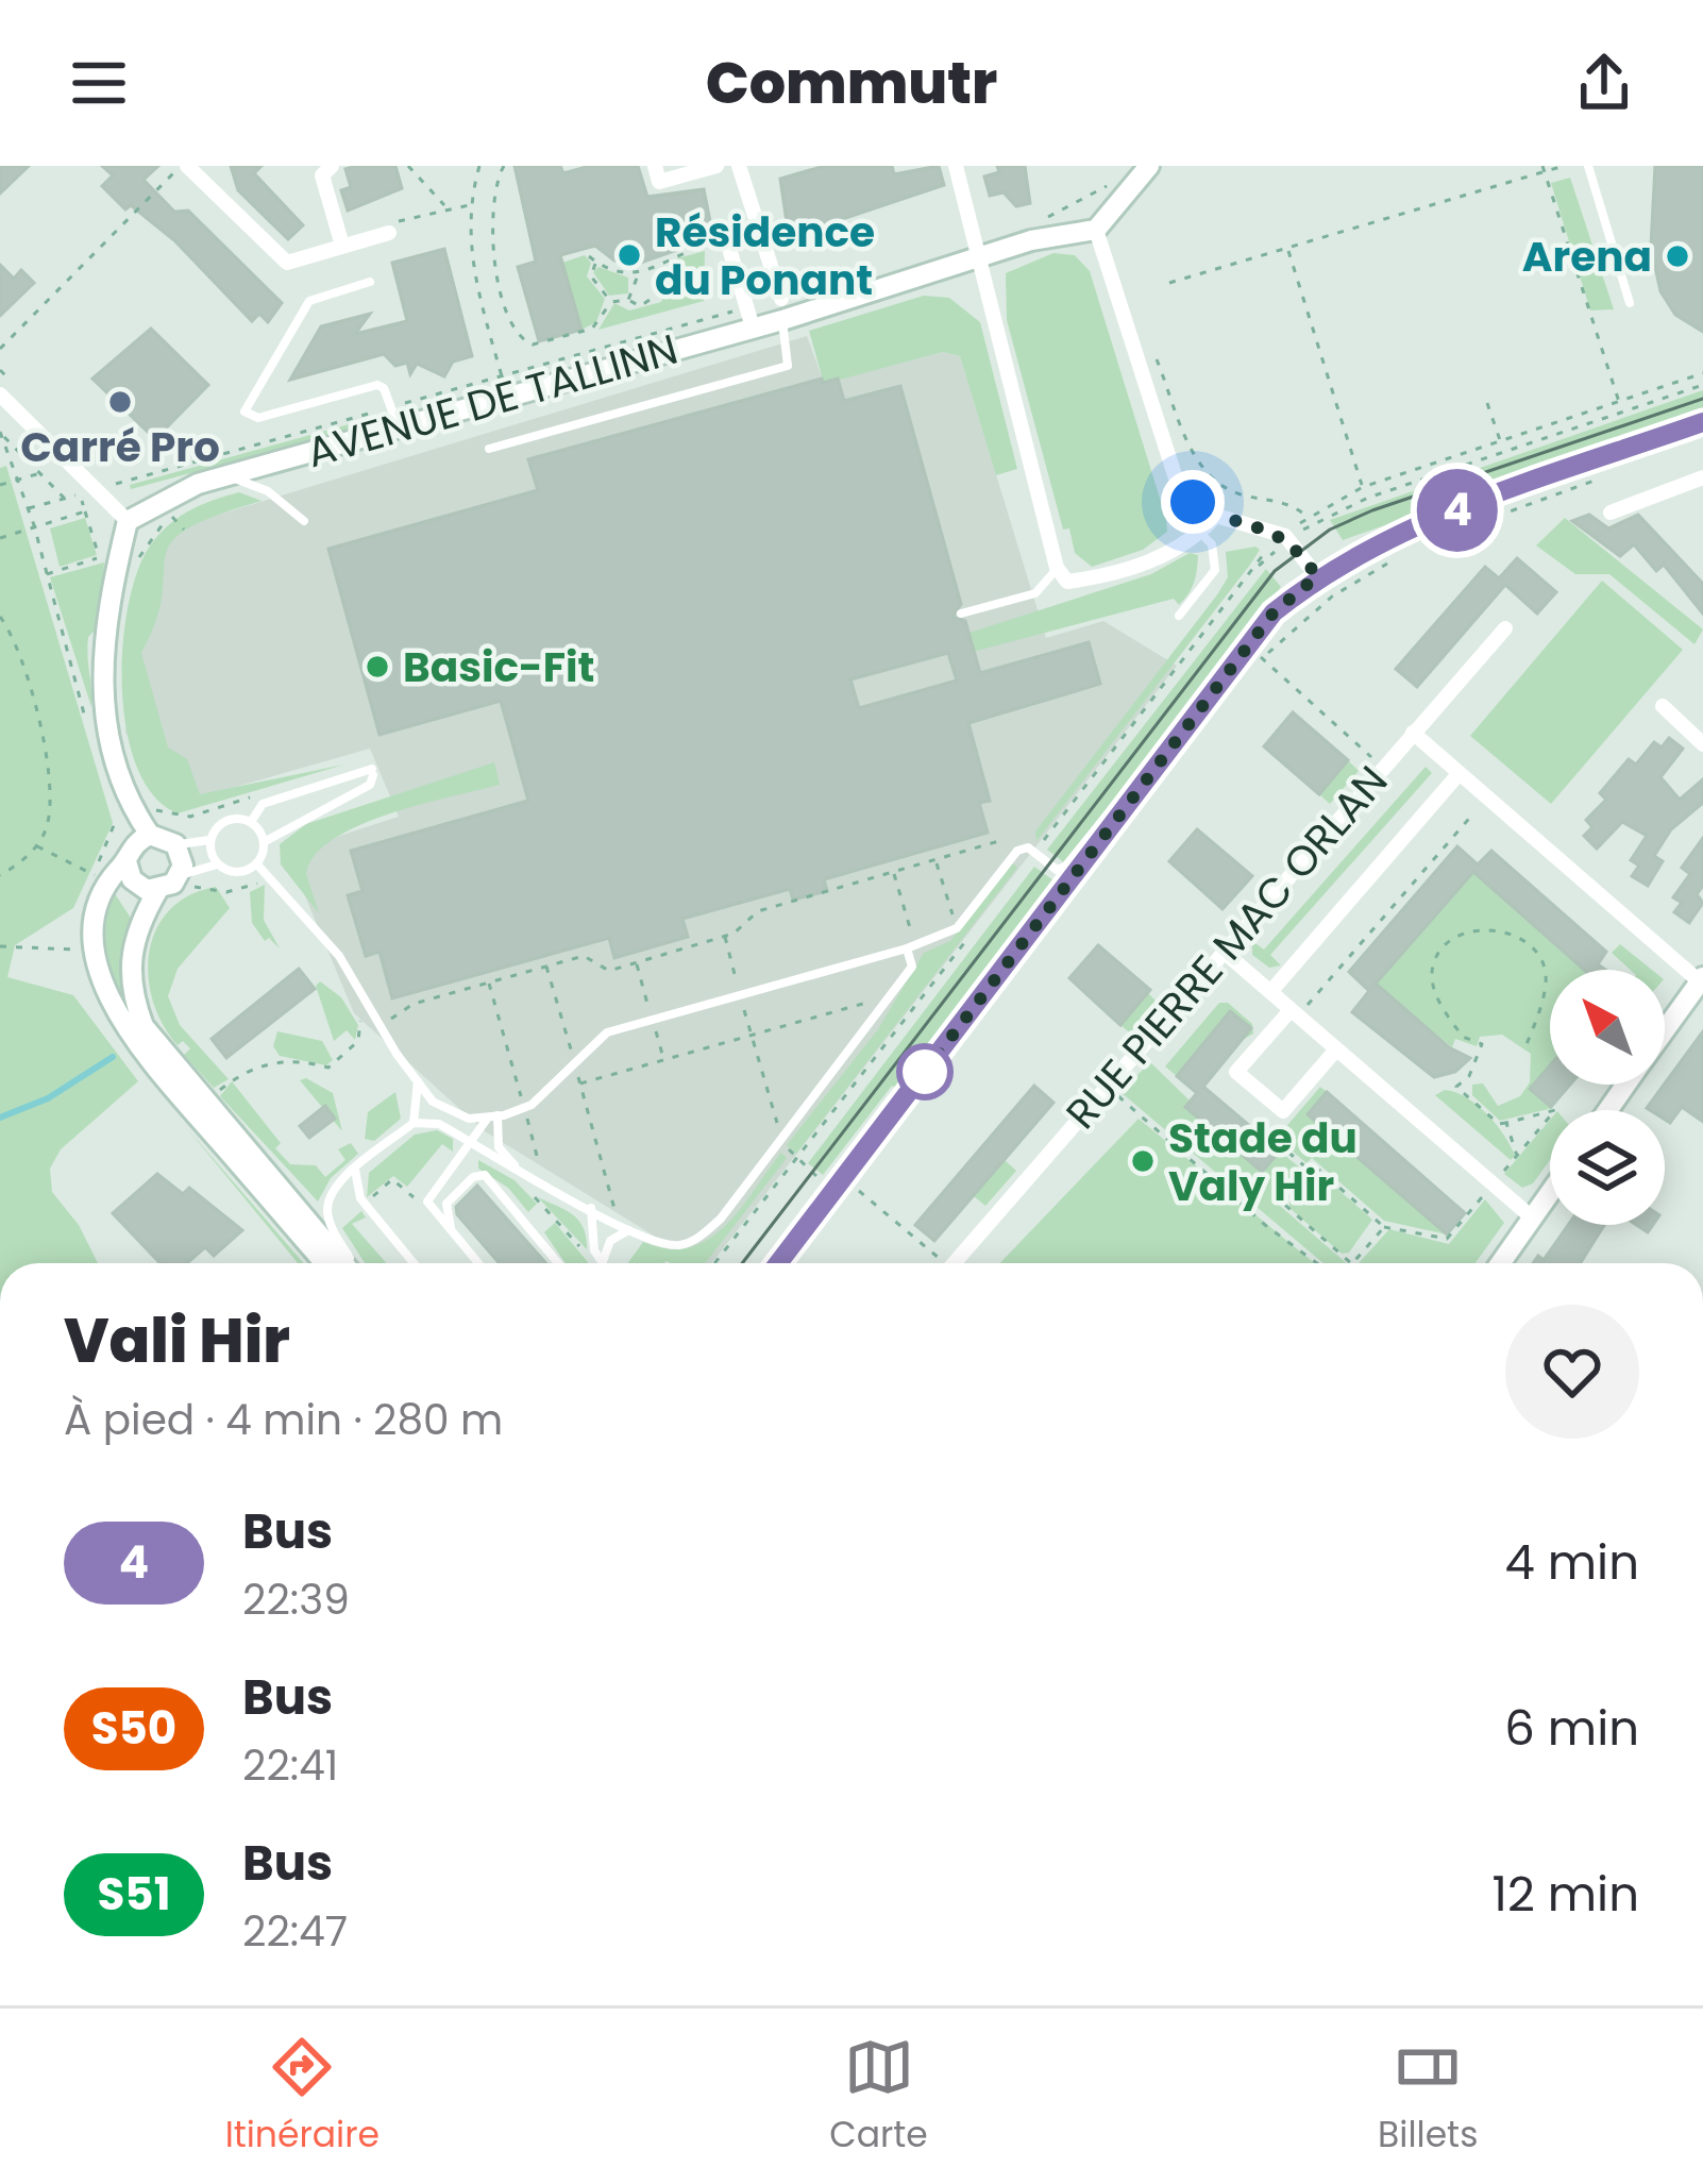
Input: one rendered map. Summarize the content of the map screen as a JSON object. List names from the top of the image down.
{
  "streets": {
    "street": ["AVENUE DE TALLINN", "RUE PIERRE MAC ORLAN"]
  },
  "places": [
    "Résidence du Ponant",
    "Arena",
    "Carré Pro",
    "Basic-Fit",
    "Stade du Valy Hir"
  ],
  "lines": ["bus line 4"],
  "north": "top left",
  "page": {
    "header": "Commutr",
    "on_map": "4",
    "heading": ["Vali Hir", "À pied · 4 min · 280 m"],
    "list": [
      {
        "mark": "4",
        "name": "Bus",
        "note": "22:39",
        "value": "4 min"
      },
      {
        "mark": "S50",
        "name": "Bus",
        "note": "22:41",
        "value": "6 min"
      },
      {
        "mark": "S51",
        "name": "Bus",
        "note": "22:47",
        "value": "12 min"
      }
    ],
    "tabs": ["Itinéraire", "Carte", "Billets"]
  }
}
